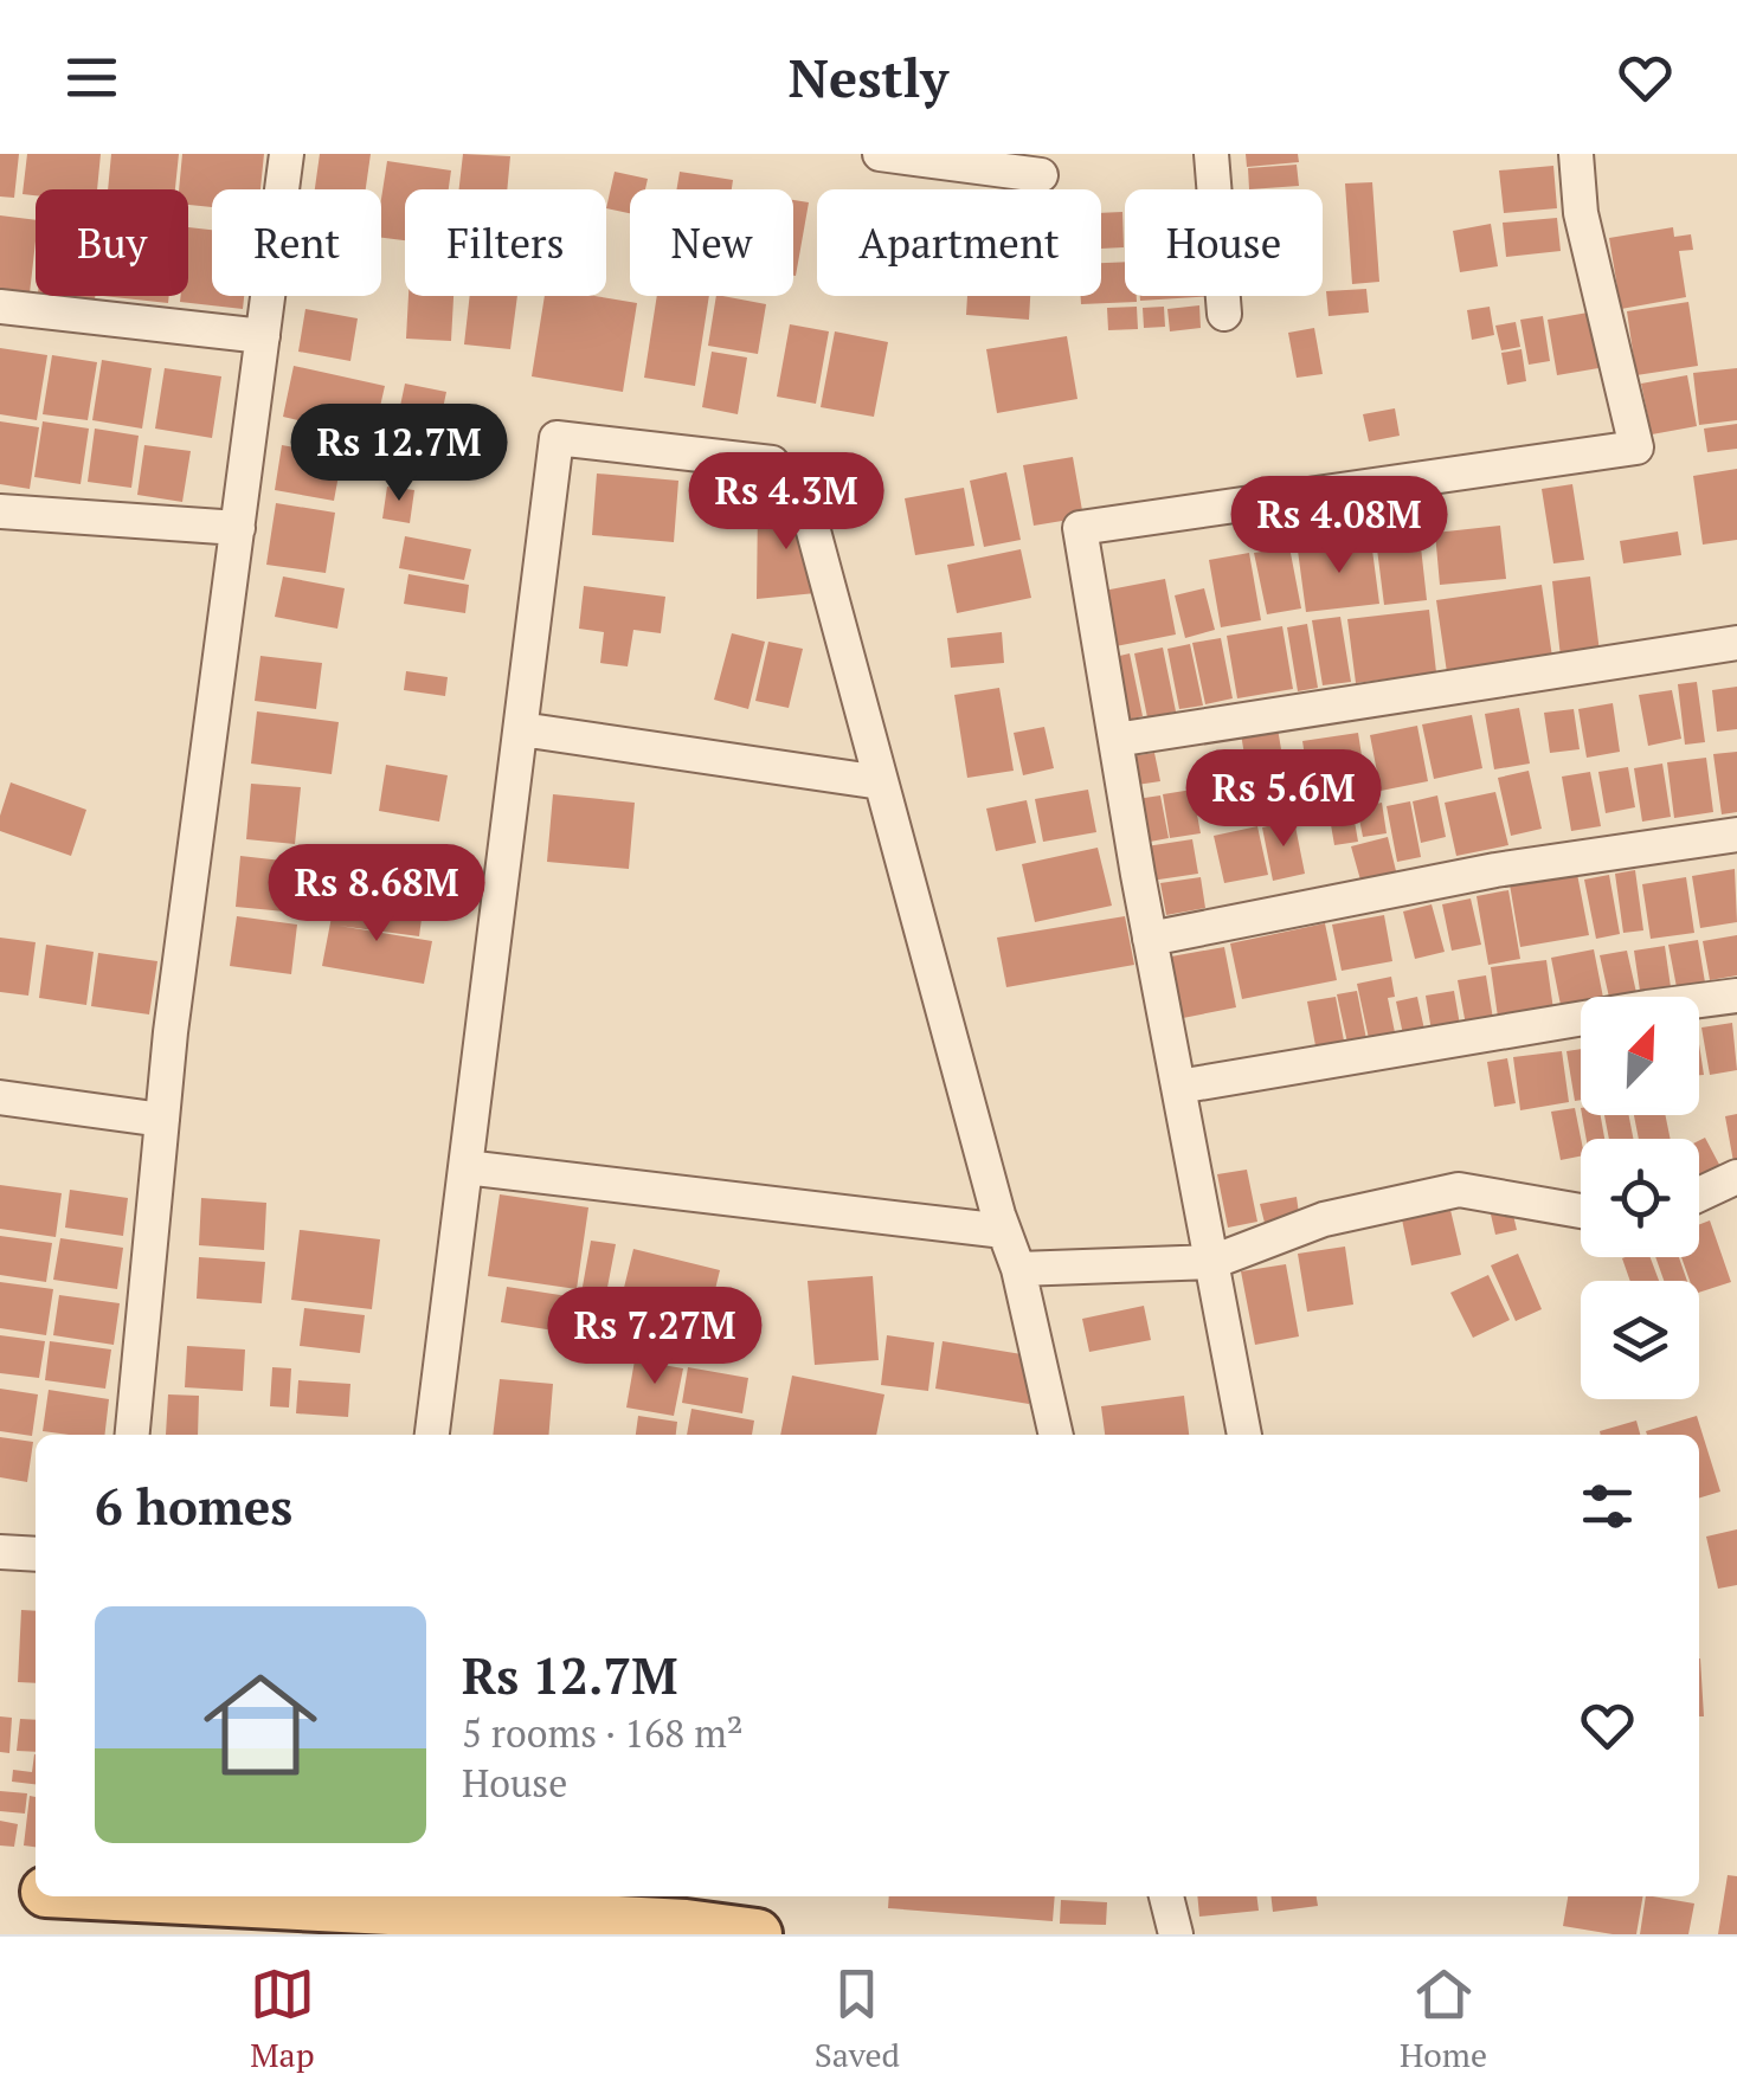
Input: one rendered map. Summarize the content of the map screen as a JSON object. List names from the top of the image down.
{
  "north": "top right",
  "page": {
    "header": "Nestly",
    "chip": [
      "Buy",
      "Rent",
      "Filters",
      "New",
      "Apartment",
      "House"
    ],
    "price": [
      "Rs 12.7M",
      "Rs 4.3M",
      "Rs 4.08M",
      "Rs 5.6M",
      "Rs 8.68M",
      "Rs 7.27M"
    ],
    "heading": "6 homes",
    "list": [
      {
        "name": "Rs 12.7M",
        "note": "5 rooms · 168 m² · House"
      }
    ],
    "tabs": ["Map", "Saved", "Home"]
  }
}
